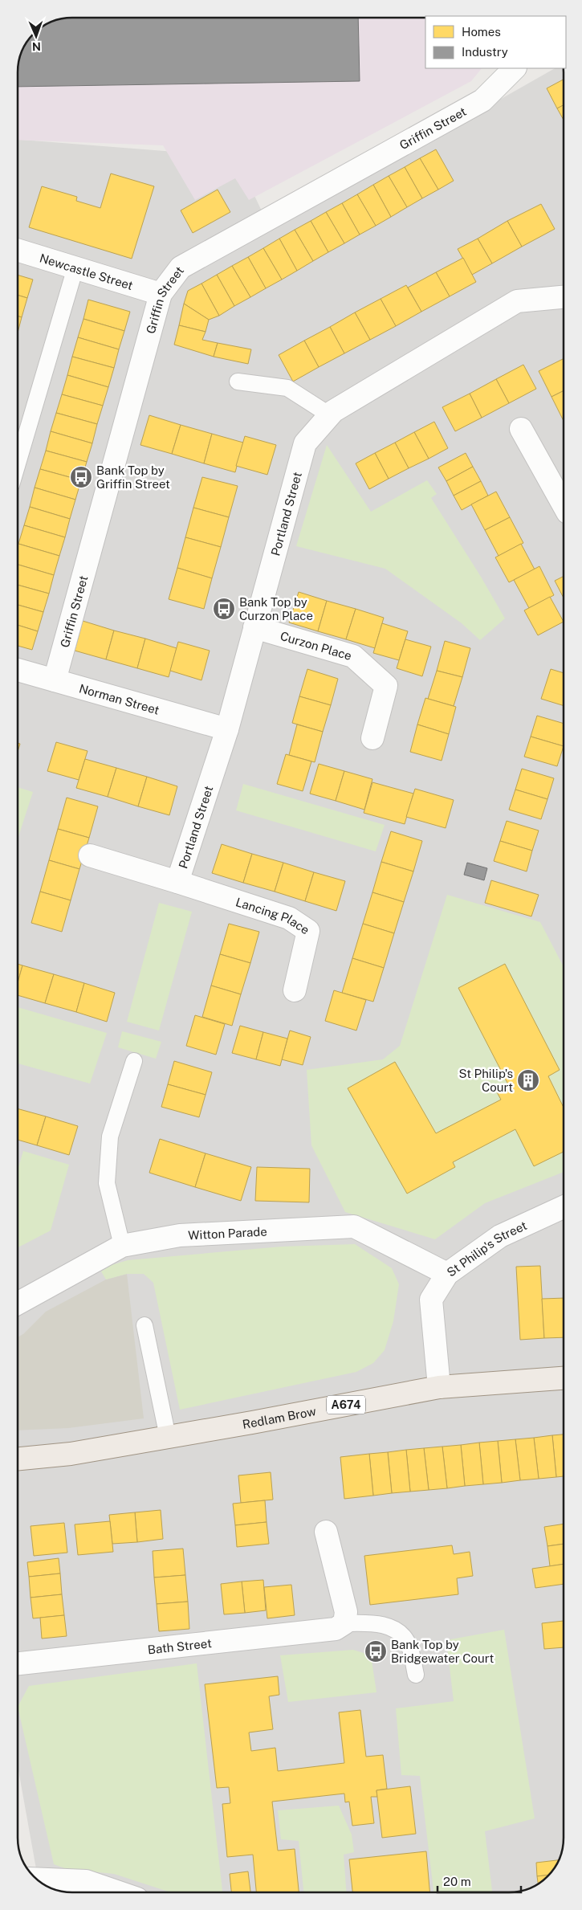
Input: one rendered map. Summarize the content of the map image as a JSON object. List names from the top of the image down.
{
  "streets": {
    "main road": ["A674", "Redlam Brow"],
    "street": [
      "Griffin Street",
      "Newcastle Street",
      "Portland Street",
      "Curzon Place",
      "Norman Street",
      "Lancing Place",
      "Witton Parade",
      "St Philip's Street",
      "Bath Street"
    ]
  },
  "crossings": [
    ["Griffin Street", "Newcastle Street"],
    ["Griffin Street", "Norman Street"],
    ["Portland Street", "Curzon Place"],
    ["Portland Street", "Norman Street"],
    ["Portland Street", "Lancing Place"],
    ["Witton Parade", "St Philip's Street"],
    ["St Philip's Street", "Redlam Brow"]
  ],
  "places": {
    "bus stop": ["Bank Top by Griffin Street", "Bank Top by Curzon Place", "Bank Top by Bridgewater Court"],
    "building": ["St Philip's Court"]
  },
  "legend": ["Homes", "Industry"],
  "scale_bar": "20 m",
  "north": "bottom"
}
